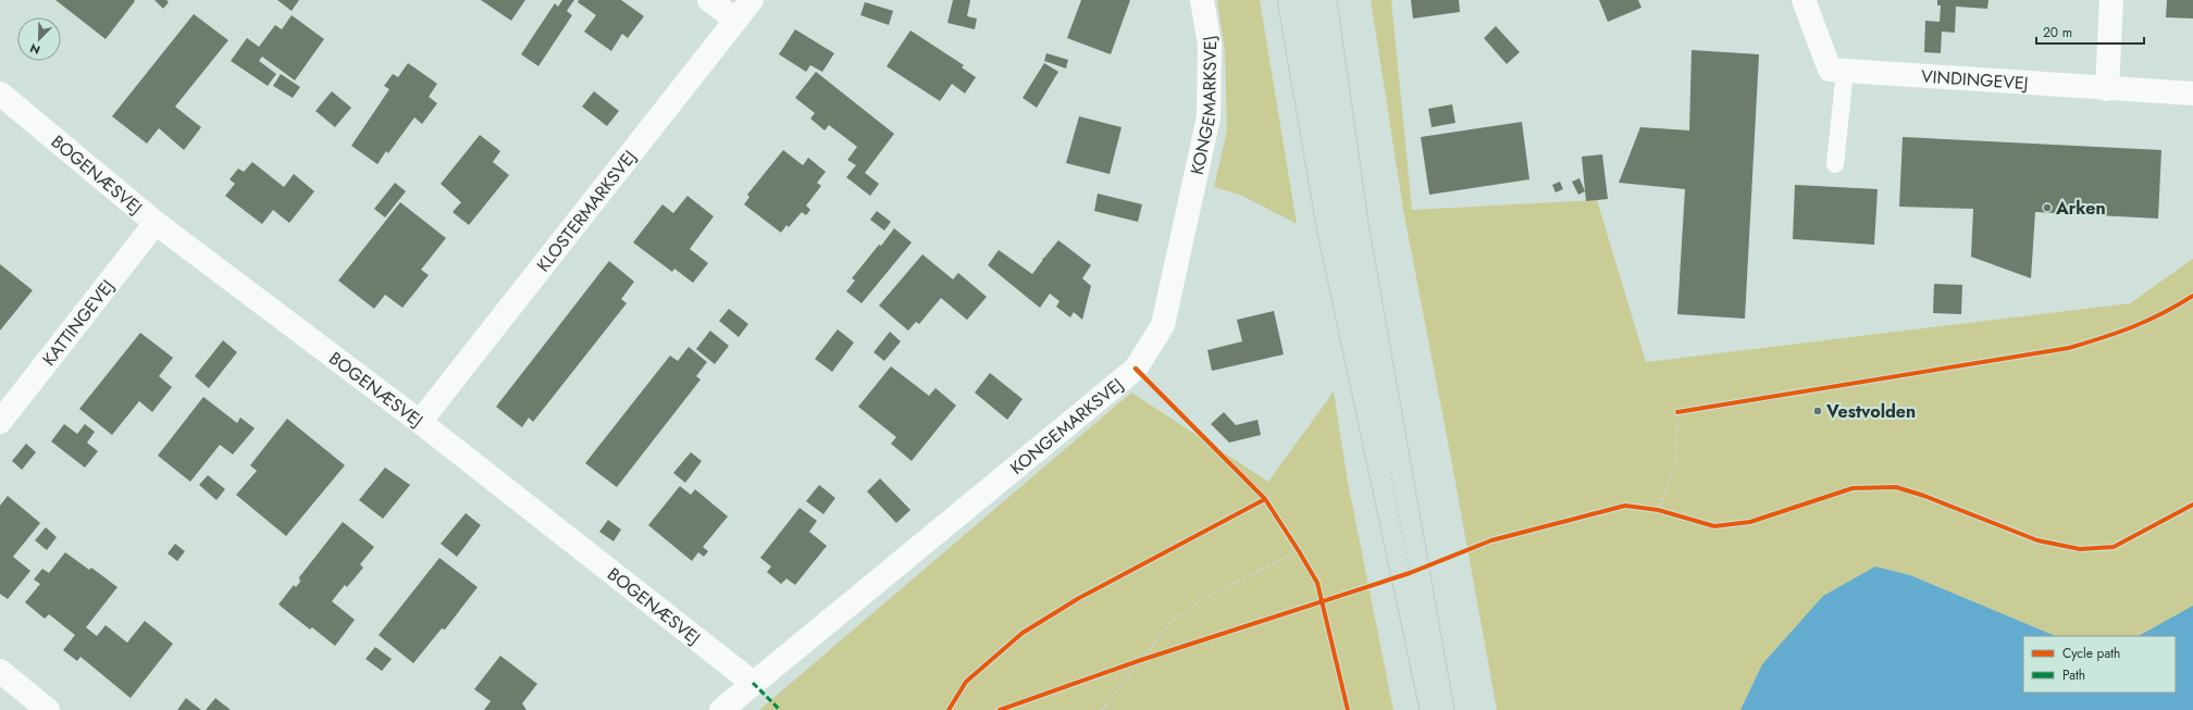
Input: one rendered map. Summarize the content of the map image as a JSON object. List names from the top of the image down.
{
  "streets": {
    "street": [
      "VINDINGEVEJ",
      "KONGEMARKSVEJ",
      "BOGENÆSVEJ",
      "KLOSTERMARKSVEJ",
      "KATTINGEVEJ"
    ]
  },
  "crossings": [
    ["KONGEMARKSVEJ", "BOGENÆSVEJ"],
    ["BOGENÆSVEJ", "KLOSTERMARKSVEJ"],
    ["BOGENÆSVEJ", "KATTINGEVEJ"]
  ],
  "places": ["Arken", "Vestvolden"],
  "legend": ["Cycle path", "Path"],
  "scale_bar": "20 m",
  "north": "bottom left"
}
